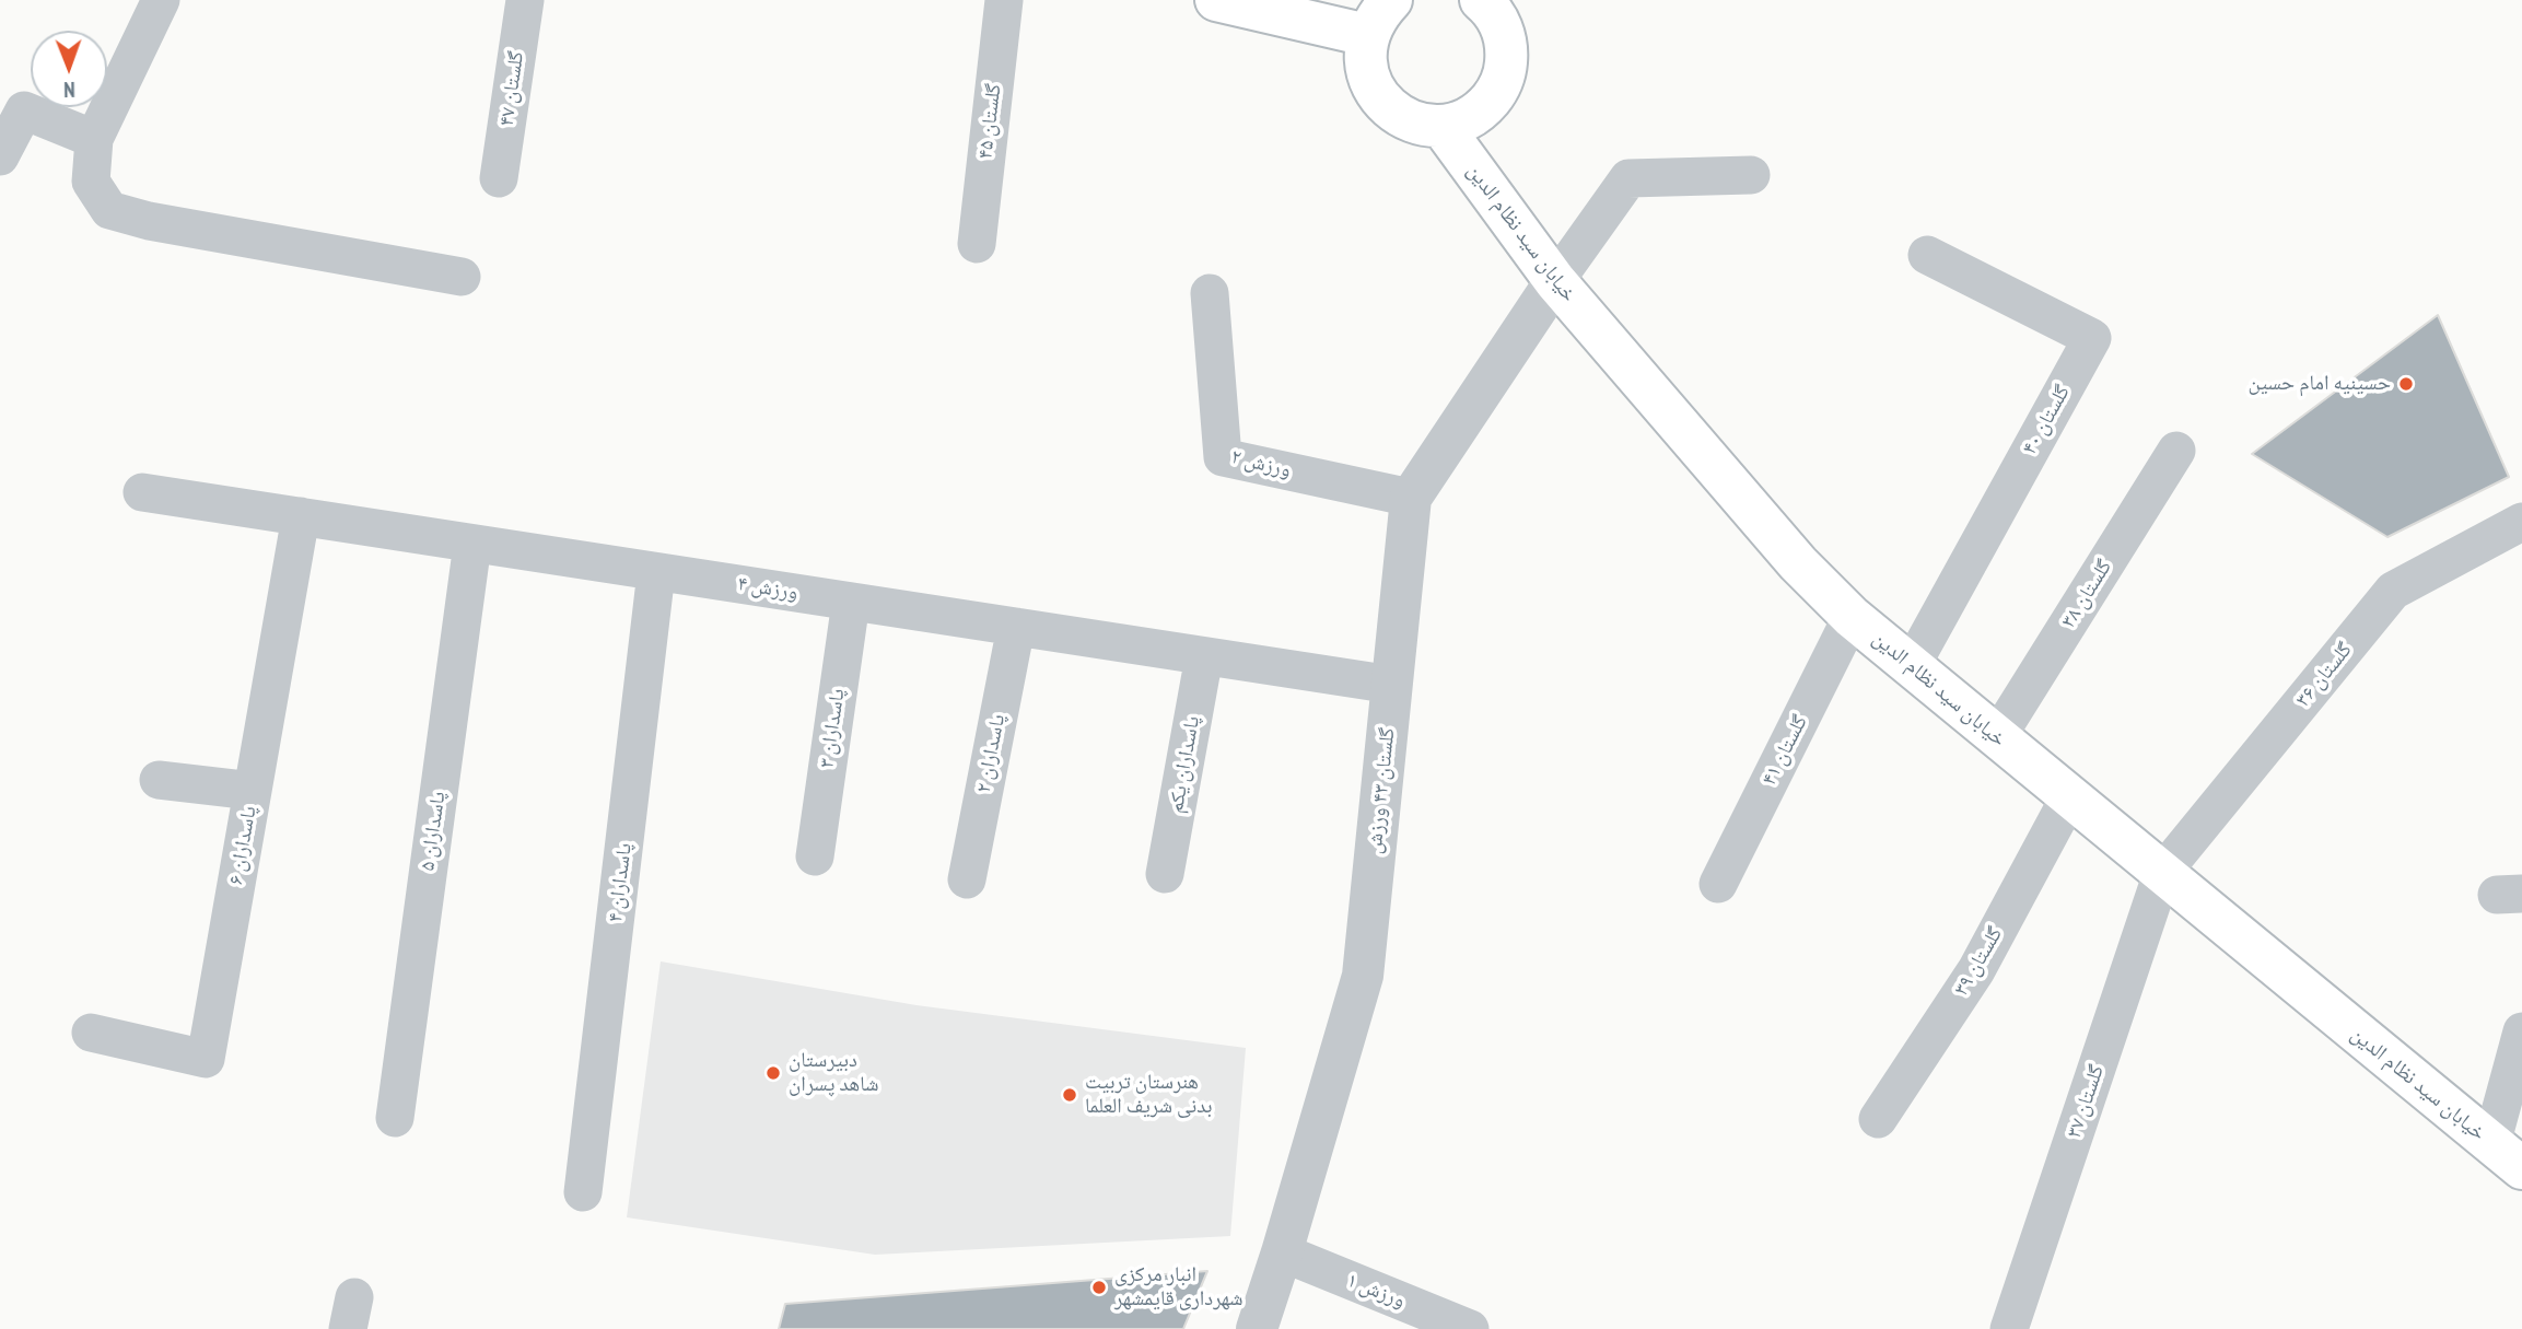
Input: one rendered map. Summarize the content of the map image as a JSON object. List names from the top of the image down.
{
  "streets": {
    "main road": ["خیابان سید نظام الدین"],
    "street": [
      "گلستان ۴۷",
      "گلستان ۴۵",
      "گلستان ۴۰",
      "ورزش ۲",
      "ورزش ۴",
      "گلستان ۳۸",
      "گلستان ۳۶",
      "پاسداران ۳",
      "گلستان ۴۱",
      "پاسداران ۲",
      "پاسداران یکم",
      "گلستان ۴۳ ورزش",
      "پاسداران ۵",
      "پاسداران ۶",
      "پاسداران ۴",
      "گلستان ۳۹",
      "گلستان ۳۷",
      "ورزش ۱"
    ]
  },
  "crossings": [
    ["خیابان سید نظام الدین", "گلستان ۴۰"],
    ["خیابان سید نظام الدین", "گلستان ۳۸"],
    ["خیابان سید نظام الدین", "گلستان ۳۶"],
    ["خیابان سید نظام الدین", "گلستان ۴۱"],
    ["خیابان سید نظام الدین", "گلستان ۴۳ ورزش"],
    ["خیابان سید نظام الدین", "گلستان ۳۹"],
    ["خیابان سید نظام الدین", "گلستان ۳۷"],
    ["ورزش ۲", "گلستان ۴۳ ورزش"],
    ["ورزش ۴", "پاسداران ۳"],
    ["ورزش ۴", "پاسداران ۲"],
    ["ورزش ۴", "پاسداران یکم"],
    ["ورزش ۴", "گلستان ۴۳ ورزش"],
    ["ورزش ۴", "پاسداران ۵"],
    ["ورزش ۴", "پاسداران ۶"],
    ["ورزش ۴", "پاسداران ۴"],
    ["گلستان ۳۶", "گلستان ۳۷"],
    ["گلستان ۴۳ ورزش", "ورزش ۱"]
  ],
  "places": [
    "حسینیه امام حسین",
    "دبیرستان شاهد پسران",
    "هنرستان تربیت بدنی شریف العلما",
    "انبار مرکزی شهرداری قایمشهر"
  ],
  "north": "bottom"
}
